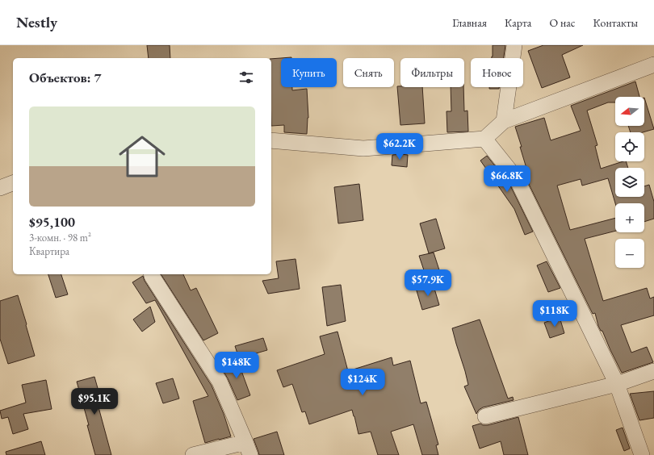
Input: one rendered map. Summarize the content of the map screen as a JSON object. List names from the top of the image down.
{
  "north": "left",
  "page": {
    "header": "Nestly",
    "nav": [
      "Главная",
      "Карта",
      "О нас",
      "Контакты"
    ],
    "chip": [
      "Купить",
      "Снять",
      "Фильтры",
      "Новое"
    ],
    "heading": "Объектов: 7",
    "map_buttons": ["+", "−"],
    "list": [
      {
        "name": "$95,100",
        "note": "3-комн. · 98 m² · Квартира"
      }
    ],
    "price": [
      "$62.2K",
      "$66.8K",
      "$57.9K",
      "$118K",
      "$148K",
      "$124K",
      "$95.1K"
    ]
  }
}
